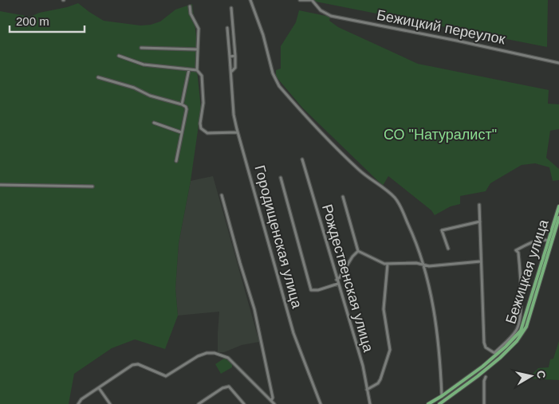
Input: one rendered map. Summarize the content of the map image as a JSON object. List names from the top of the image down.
{
  "streets": {
    "main road": ["Бежицкая улица"],
    "street": ["Бежицкий переулок", "Городищенская улица", "Рождественская улица"]
  },
  "parks": ["СО \"Натуралист\""],
  "scale_bar": "200 m",
  "north": "right"
}
